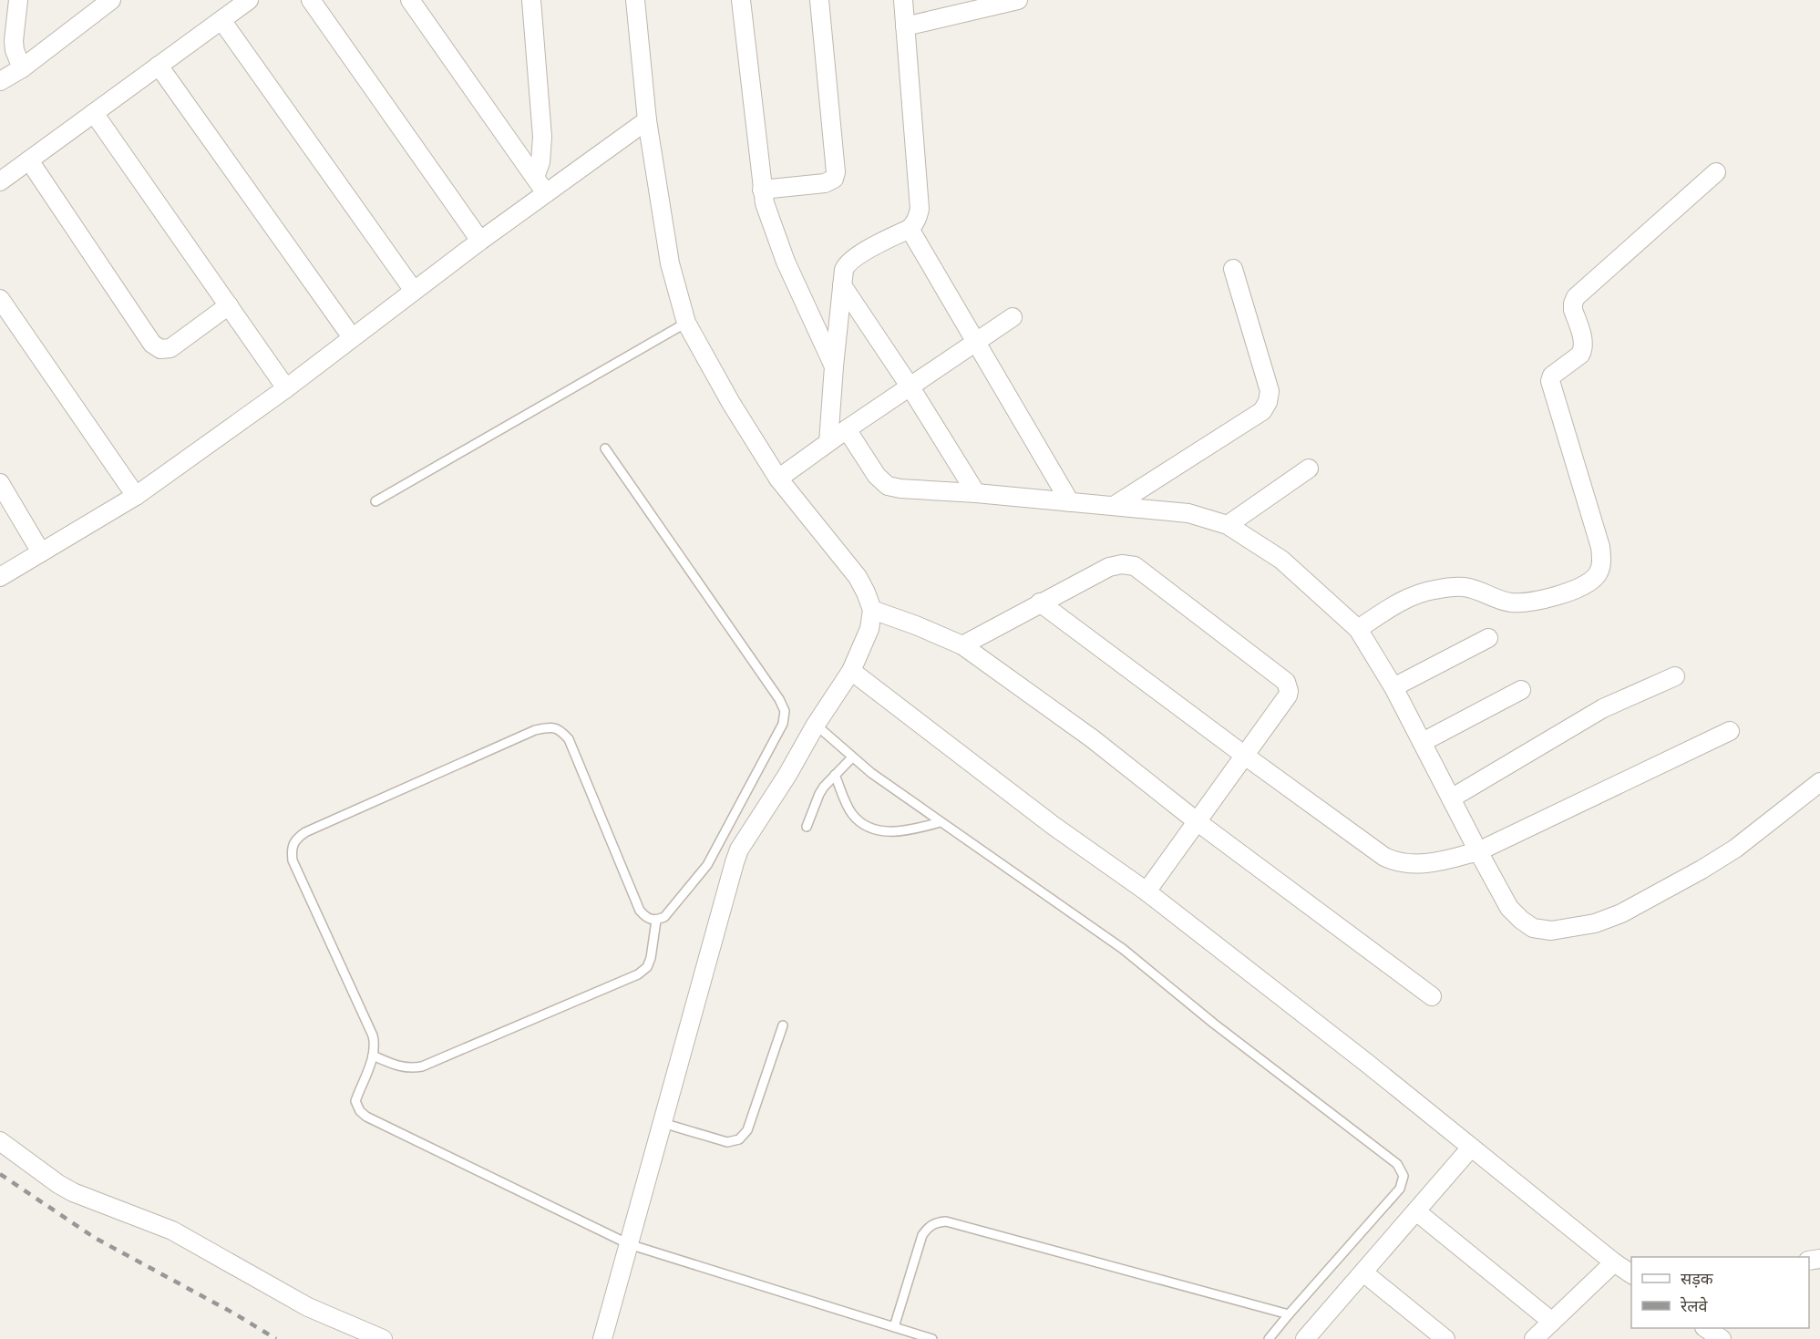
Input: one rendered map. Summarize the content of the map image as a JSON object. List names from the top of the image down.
{
  "legend": ["सड़क", "रेलवे"]
}
